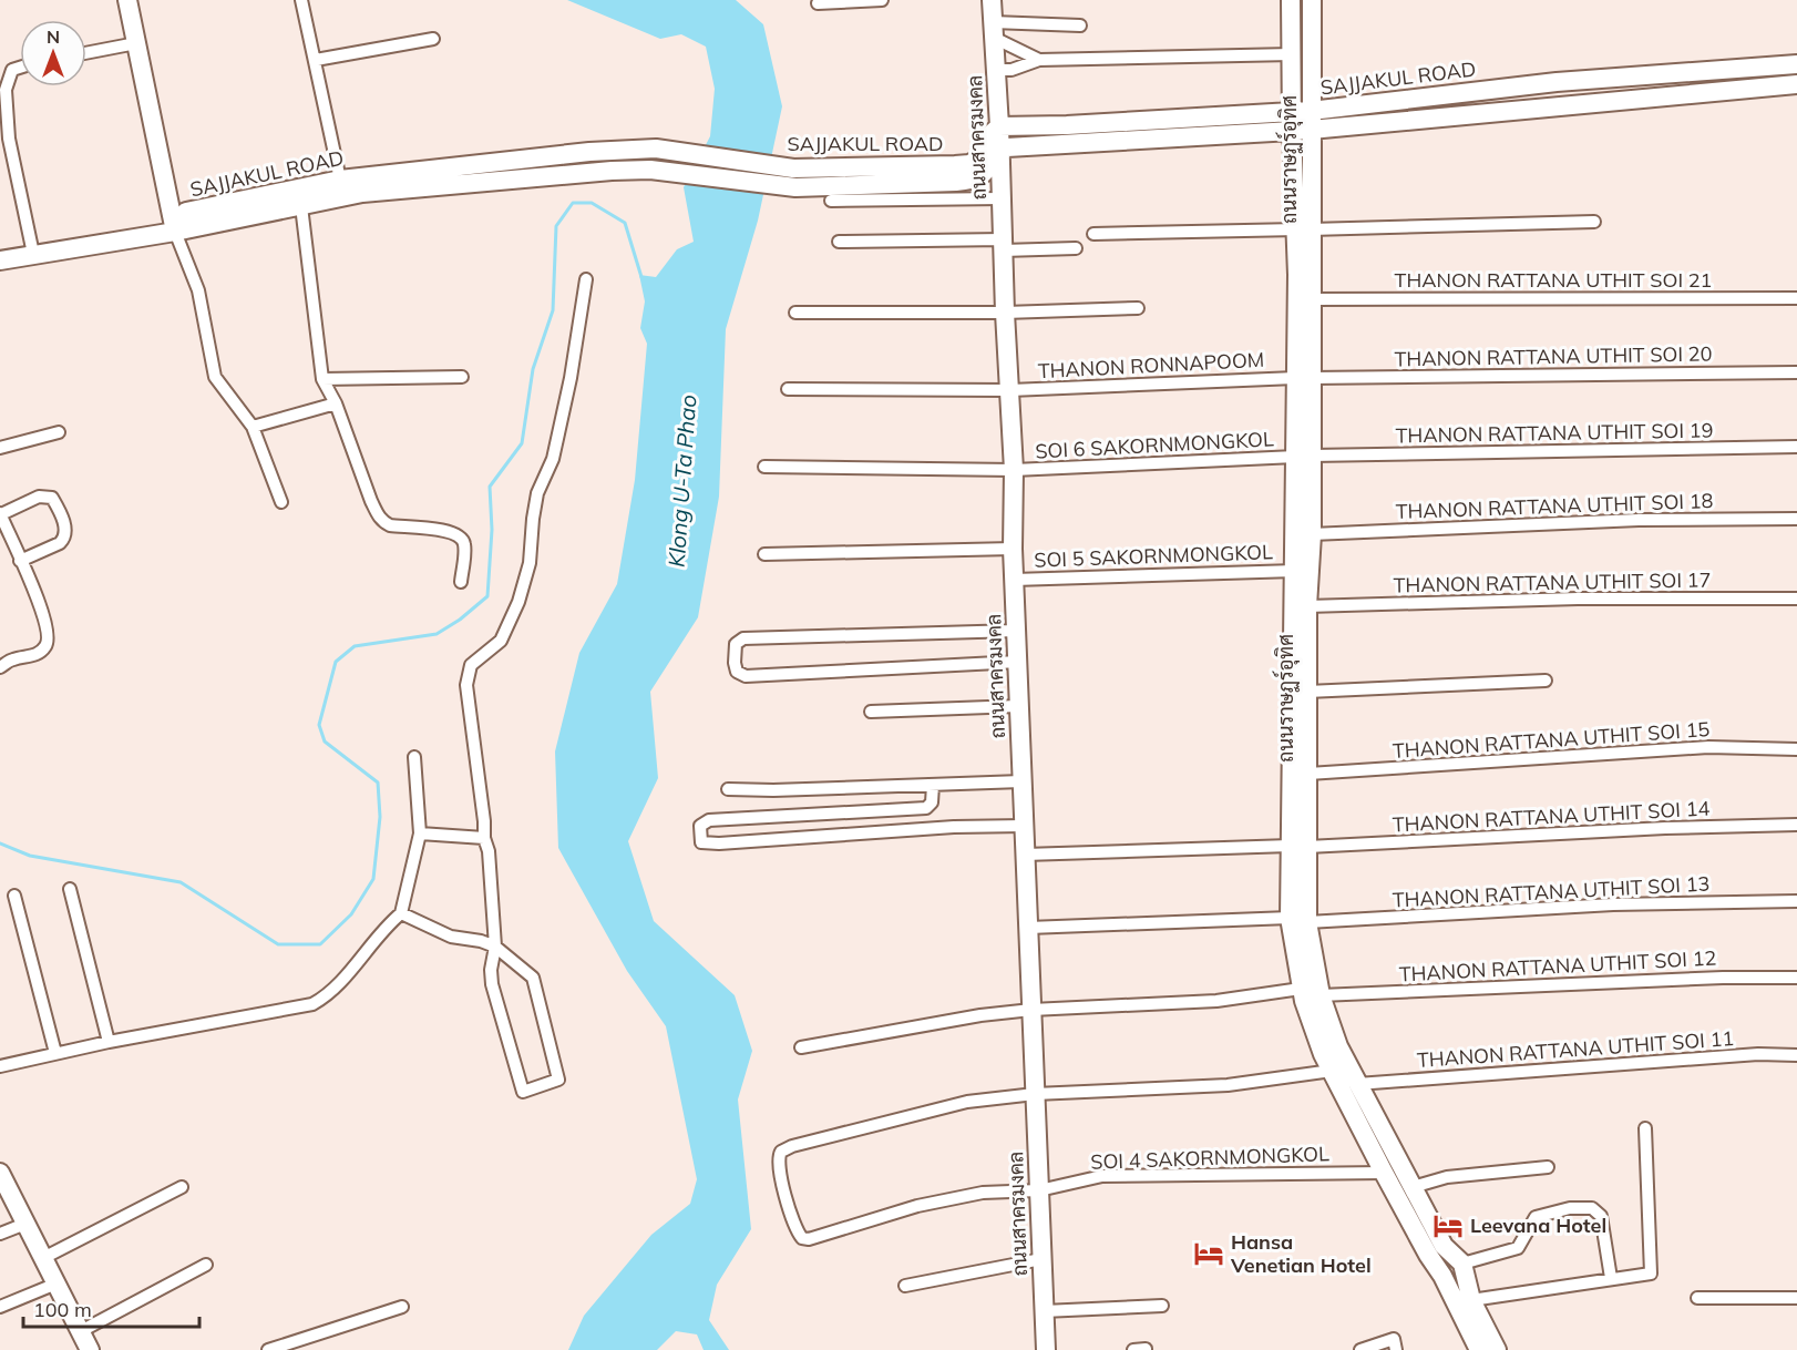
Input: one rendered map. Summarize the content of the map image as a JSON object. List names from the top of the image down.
{
  "streets": {
    "street": [
      "SAJJAKUL ROAD",
      "ถนนสาครมงคล",
      "ถนนราษฏร์อุทิศ",
      "THANON RATTANA UTHIT SOI 21",
      "THANON RATTANA UTHIT SOI 20",
      "THANON RONNAPOOM",
      "THANON RATTANA UTHIT SOI 19",
      "SOI 6 SAKORNMONGKOL",
      "THANON RATTANA UTHIT SOI 18",
      "SOI 5 SAKORNMONGKOL",
      "THANON RATTANA UTHIT SOI 17",
      "THANON RATTANA UTHIT SOI 15",
      "THANON RATTANA UTHIT SOI 14",
      "THANON RATTANA UTHIT SOI 13",
      "THANON RATTANA UTHIT SOI 12",
      "THANON RATTANA UTHIT SOI 11",
      "SOI 4 SAKORNMONGKOL"
    ]
  },
  "crossings": [
    ["SAJJAKUL ROAD", "ถนนสาครมงคล"],
    ["SAJJAKUL ROAD", "ถนนราษฏร์อุทิศ"],
    ["ถนนสาครมงคล", "THANON RONNAPOOM"],
    ["ถนนสาครมงคล", "SOI 6 SAKORNMONGKOL"],
    ["ถนนสาครมงคล", "SOI 5 SAKORNMONGKOL"],
    ["ถนนสาครมงคล", "THANON RATTANA UTHIT SOI 14"],
    ["ถนนสาครมงคล", "THANON RATTANA UTHIT SOI 13"],
    ["ถนนสาครมงคล", "SOI 4 SAKORNMONGKOL"],
    ["ถนนราษฏร์อุทิศ", "THANON RATTANA UTHIT SOI 21"],
    ["ถนนราษฏร์อุทิศ", "THANON RATTANA UTHIT SOI 20"],
    ["ถนนราษฏร์อุทิศ", "THANON RONNAPOOM"],
    ["ถนนราษฏร์อุทิศ", "THANON RATTANA UTHIT SOI 19"],
    ["ถนนราษฏร์อุทิศ", "SOI 6 SAKORNMONGKOL"],
    ["ถนนราษฏร์อุทิศ", "THANON RATTANA UTHIT SOI 18"],
    ["ถนนราษฏร์อุทิศ", "SOI 5 SAKORNMONGKOL"],
    ["ถนนราษฏร์อุทิศ", "THANON RATTANA UTHIT SOI 17"],
    ["ถนนราษฏร์อุทิศ", "THANON RATTANA UTHIT SOI 15"],
    ["ถนนราษฏร์อุทิศ", "THANON RATTANA UTHIT SOI 14"],
    ["ถนนราษฏร์อุทิศ", "THANON RATTANA UTHIT SOI 13"],
    ["ถนนราษฏร์อุทิศ", "THANON RATTANA UTHIT SOI 12"],
    ["ถนนราษฏร์อุทิศ", "THANON RATTANA UTHIT SOI 11"],
    ["ถนนราษฏร์อุทิศ", "SOI 4 SAKORNMONGKOL"],
    ["THANON RATTANA UTHIT SOI 20", "THANON RONNAPOOM"],
    ["THANON RATTANA UTHIT SOI 19", "SOI 6 SAKORNMONGKOL"]
  ],
  "water": ["Klong U-Ta Phao"],
  "places": {
    "hotel": ["Leevana Hotel", "Hansa Venetian Hotel"]
  },
  "scale_bar": "100 m",
  "north": "top"
}
